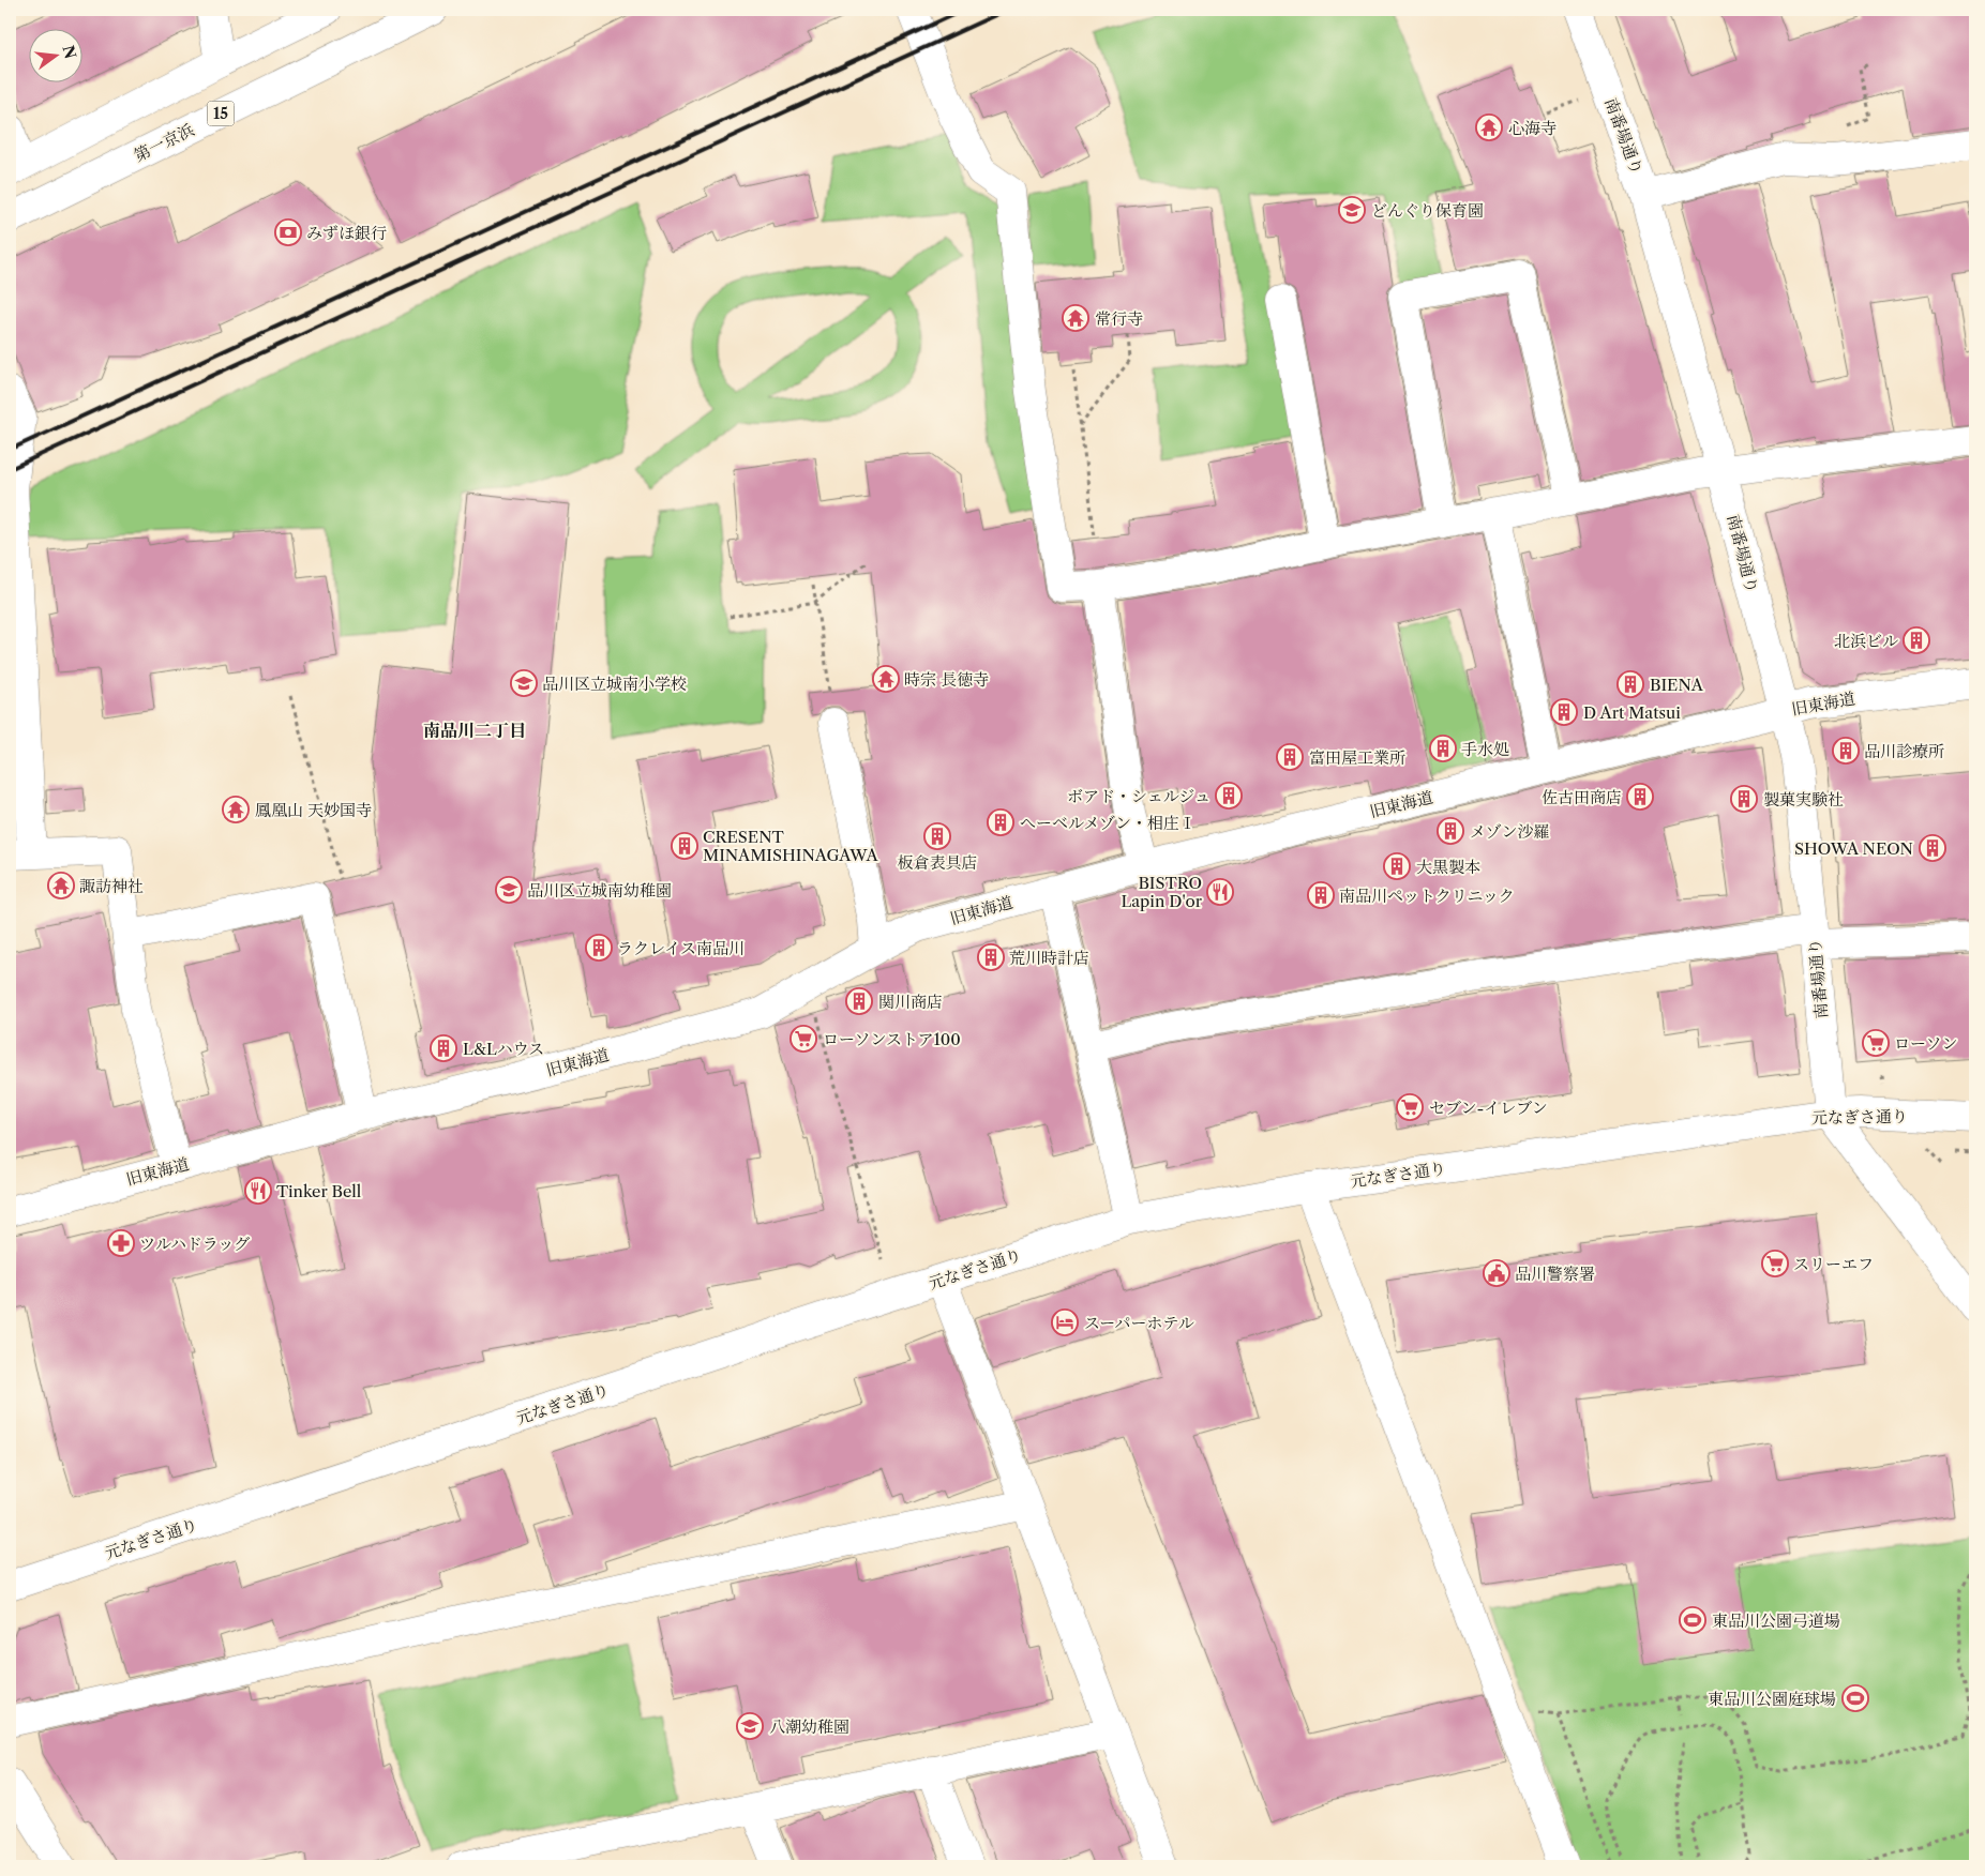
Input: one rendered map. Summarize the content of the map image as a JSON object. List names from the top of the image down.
{
  "streets": {
    "main road": [
      "15",
      "南番場通り",
      "第一京浜",
      "旧東海道",
      "元なぎさ通り"
    ]
  },
  "crossings": [
    ["南番場通り", "旧東海道"],
    ["南番場通り", "元なぎさ通り"]
  ],
  "districts": ["南品川二丁目"],
  "places": {
    "temple": [
      "心海寺",
      "常行寺",
      "時宗 長徳寺",
      "鳳凰山 天妙国寺",
      "諏訪神社"
    ],
    "school or university": [
      "どんぐり保育園",
      "品川区立城南小学校",
      "品川区立城南幼稚園",
      "八潮幼稚園"
    ],
    "bank": ["みずほ銀行"],
    "building": [
      "北浜ビル",
      "BIENA",
      "D Art Matsui",
      "手水処",
      "品川診療所",
      "富田屋工業所",
      "ボアド・シェルジュ",
      "佐古田商店",
      "製菓実験社",
      "へーベルメゾン・相庄Ⅰ",
      "メゾン沙羅",
      "板倉表具店",
      "CRESENT MINAMISHINAGAWA",
      "SHOWA NEON",
      "大黒製本",
      "南品川ペットクリニック",
      "ラクレイス南品川",
      "荒川時計店",
      "関川商店",
      "L&Lハウス"
    ],
    "restaurant": ["BISTRO Lapin D'or", "Tinker Bell"],
    "supermarket": [
      "ローソンストア100",
      "ローソン",
      "セブン-イレブン",
      "スリーエフ"
    ],
    "pharmacy": ["ツルハドラッグ"],
    "public building": ["品川警察署"],
    "hotel": ["スーパーホテル"],
    "sports": ["東品川公園弓道場", "東品川公園庭球場"]
  },
  "north": "right"
}
